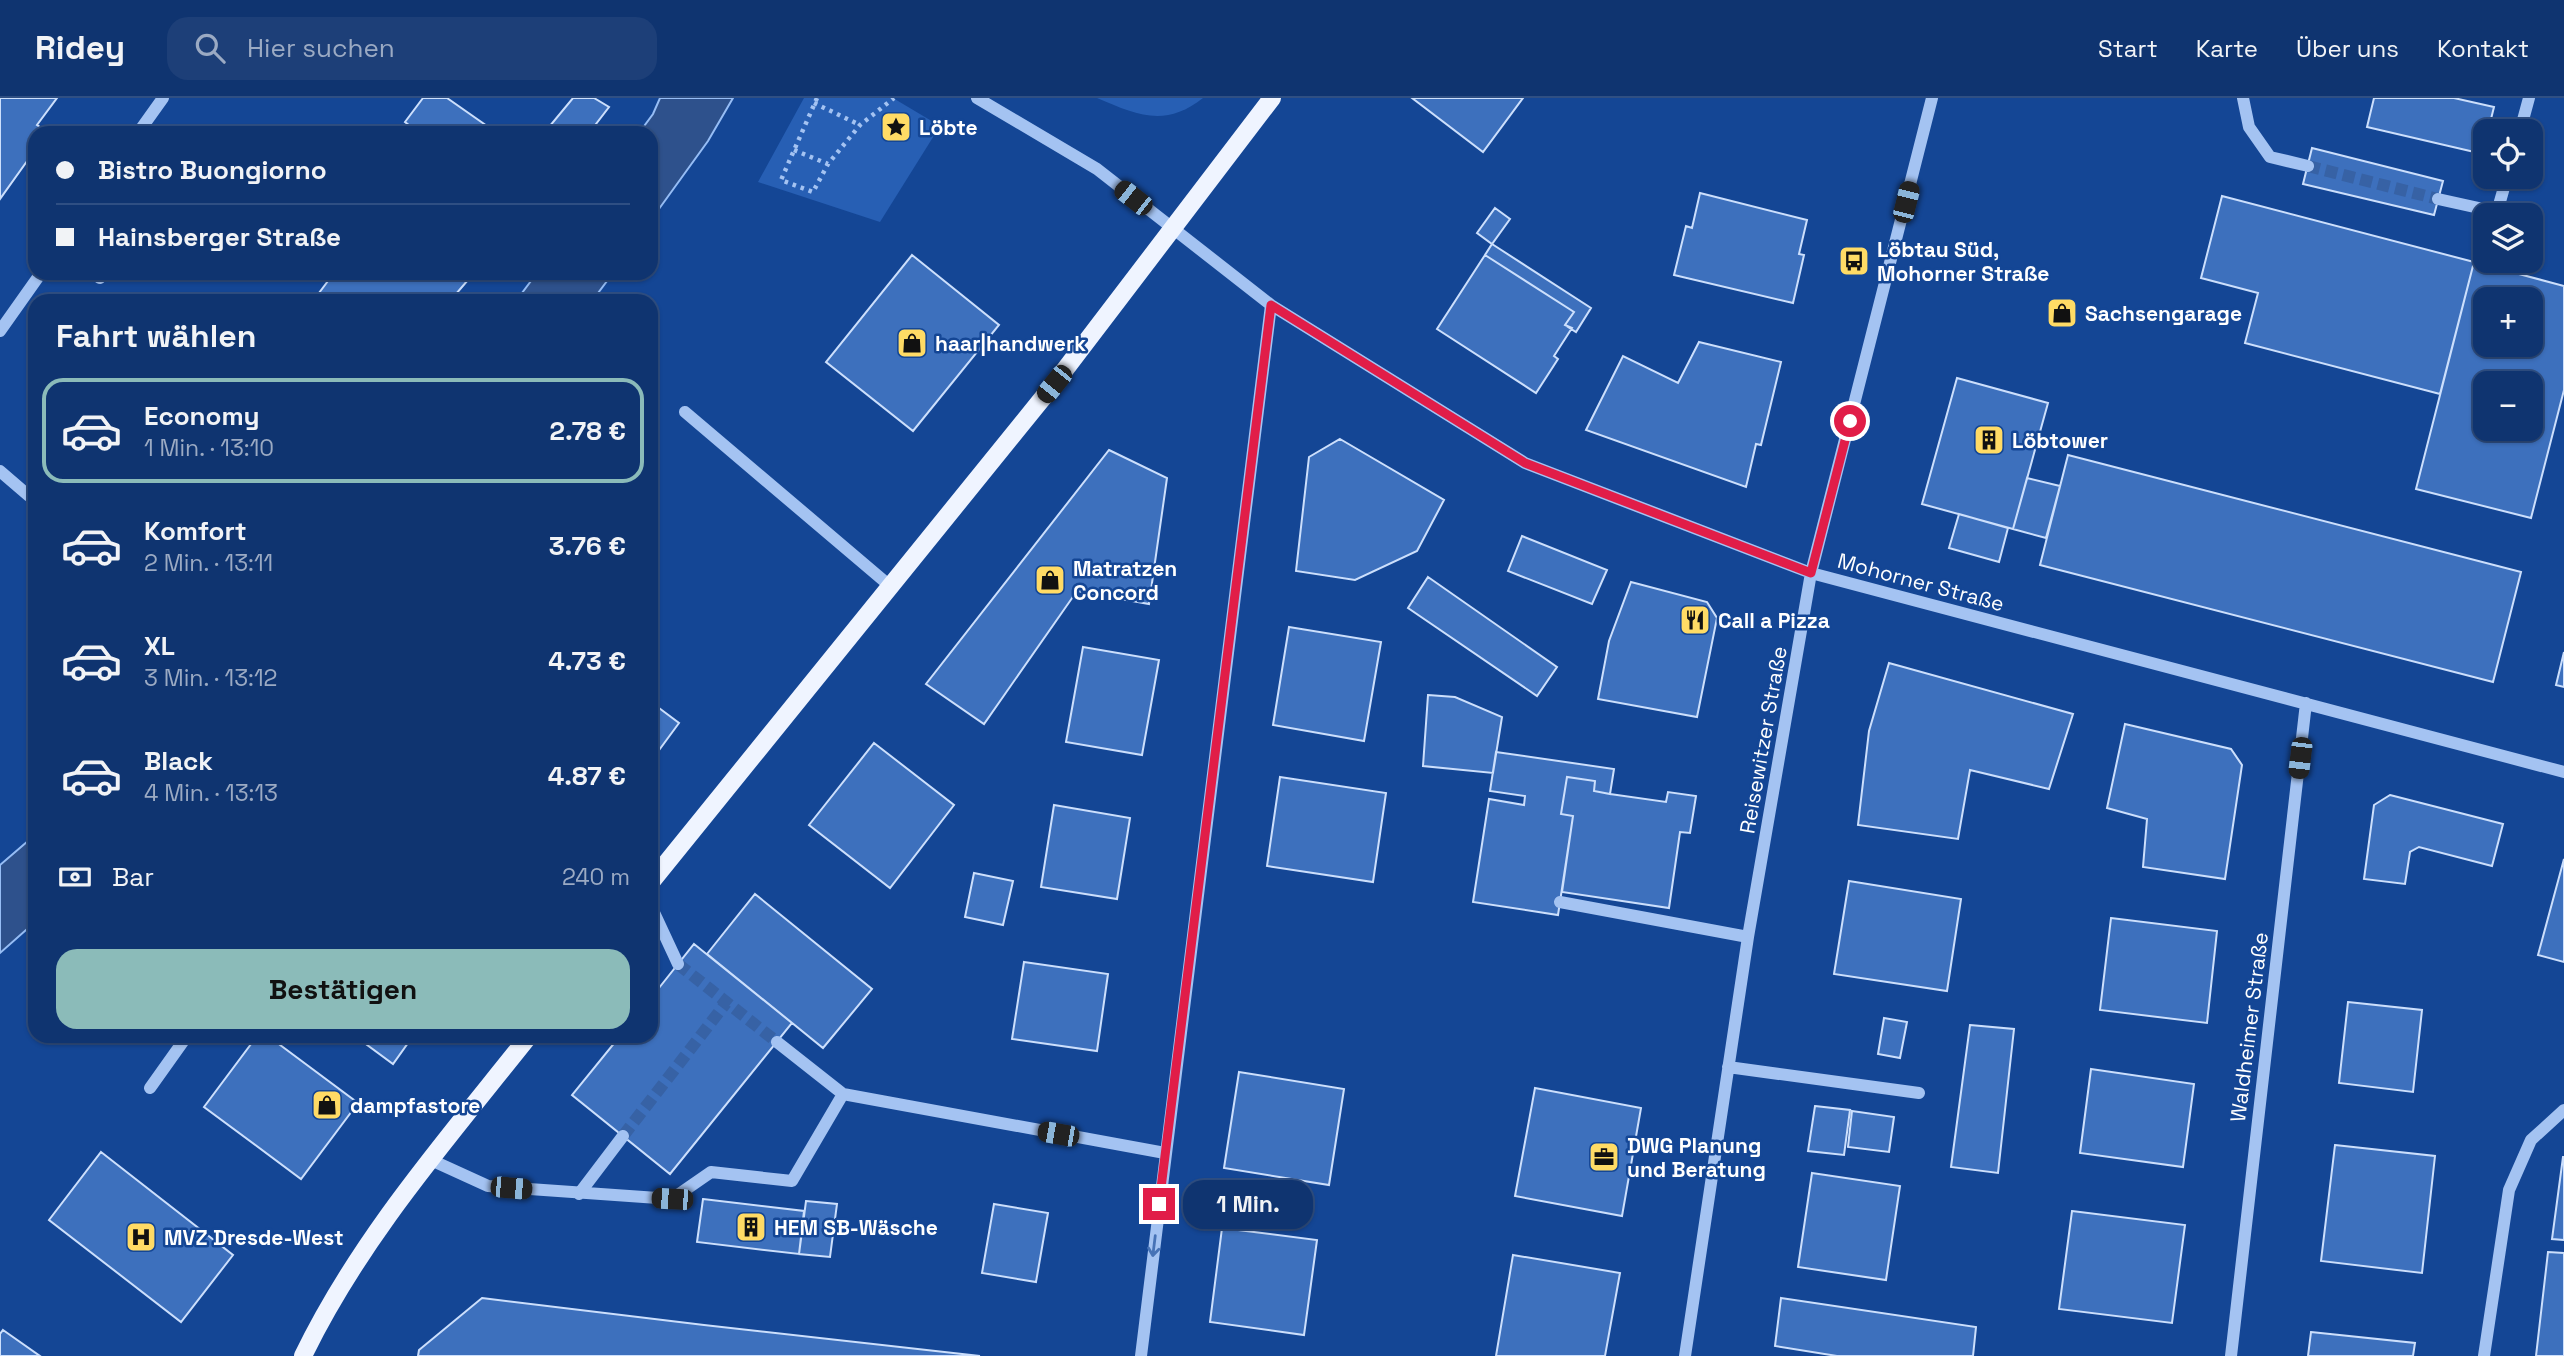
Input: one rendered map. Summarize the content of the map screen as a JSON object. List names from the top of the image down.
{
  "streets": {
    "street": ["Mohorner Straße", "Reisewitzer Straße", "Waldheimer Straße"]
  },
  "crossings": [
    ["Mohorner Straße", "Reisewitzer Straße"],
    ["Mohorner Straße", "Waldheimer Straße"]
  ],
  "places": {
    "place": ["Löbte"],
    "bus stop": ["Löbtau Süd, Mohorner Straße"],
    "shop": [
      "Sachsengarage",
      "haar|handwerk",
      "Matratzen Concord",
      "dampfastore"
    ],
    "building": ["Löbtower", "HEM SB-Wäsche"],
    "restaurant": ["Call a Pizza"],
    "office": ["DWG Planung und Beratung"],
    "hospital": ["MVZ Dresde-West"]
  },
  "page": {
    "header": "Ridey",
    "search": "Hier suchen",
    "nav": [
      "Start",
      "Karte",
      "Über uns",
      "Kontakt"
    ],
    "map_buttons": ["+", "−"],
    "banner": ["Bistro Buongiorno", "Hainsberger Straße"],
    "heading": "Fahrt wählen",
    "list": [
      {
        "name": "Economy",
        "note": "1 Min. · 13:10",
        "value": "2.78 €"
      },
      {
        "name": "Komfort",
        "note": "2 Min. · 13:11",
        "value": "3.76 €"
      },
      {
        "name": "XL",
        "note": "3 Min. · 13:12",
        "value": "4.73 €"
      },
      {
        "name": "Black",
        "note": "4 Min. · 13:13",
        "value": "4.87 €"
      }
    ],
    "pay": ["Bar", "240 m"],
    "buttons": "Bestätigen",
    "bubble": "1 Min."
  }
}
